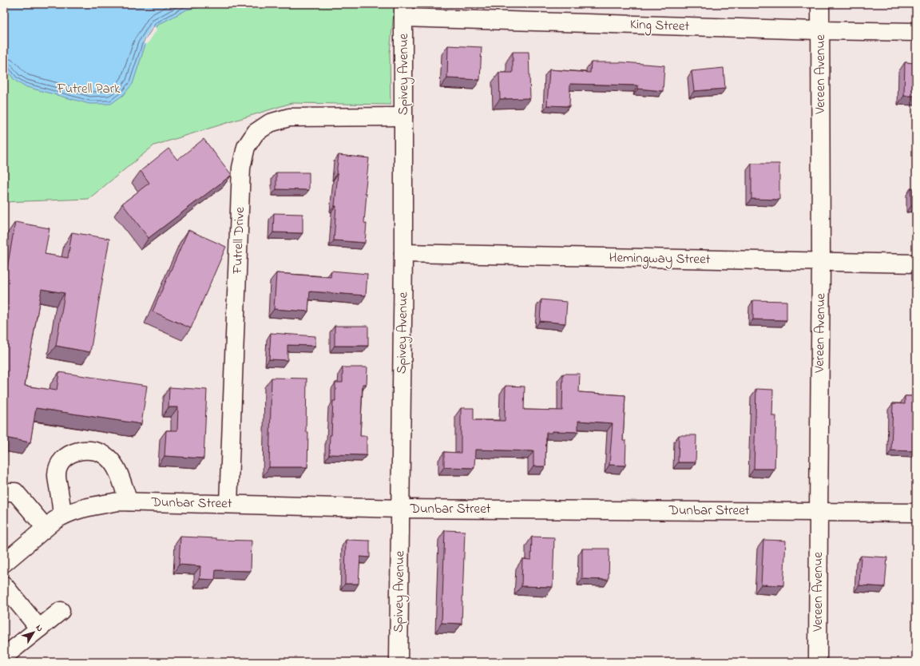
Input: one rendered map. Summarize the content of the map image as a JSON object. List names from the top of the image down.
{
  "streets": {
    "street": [
      "King Street",
      "Spivey Avenue",
      "Vereen Avenue",
      "Futrell Drive",
      "Hemingway Street",
      "Dunbar Street"
    ]
  },
  "crossings": [
    ["King Street", "Spivey Avenue"],
    ["King Street", "Vereen Avenue"],
    ["Spivey Avenue", "Futrell Drive"],
    ["Spivey Avenue", "Hemingway Street"],
    ["Spivey Avenue", "Dunbar Street"],
    ["Vereen Avenue", "Hemingway Street"],
    ["Vereen Avenue", "Dunbar Street"],
    ["Futrell Drive", "Dunbar Street"]
  ],
  "parks": ["Futrell Park"],
  "north": "top right"
}
